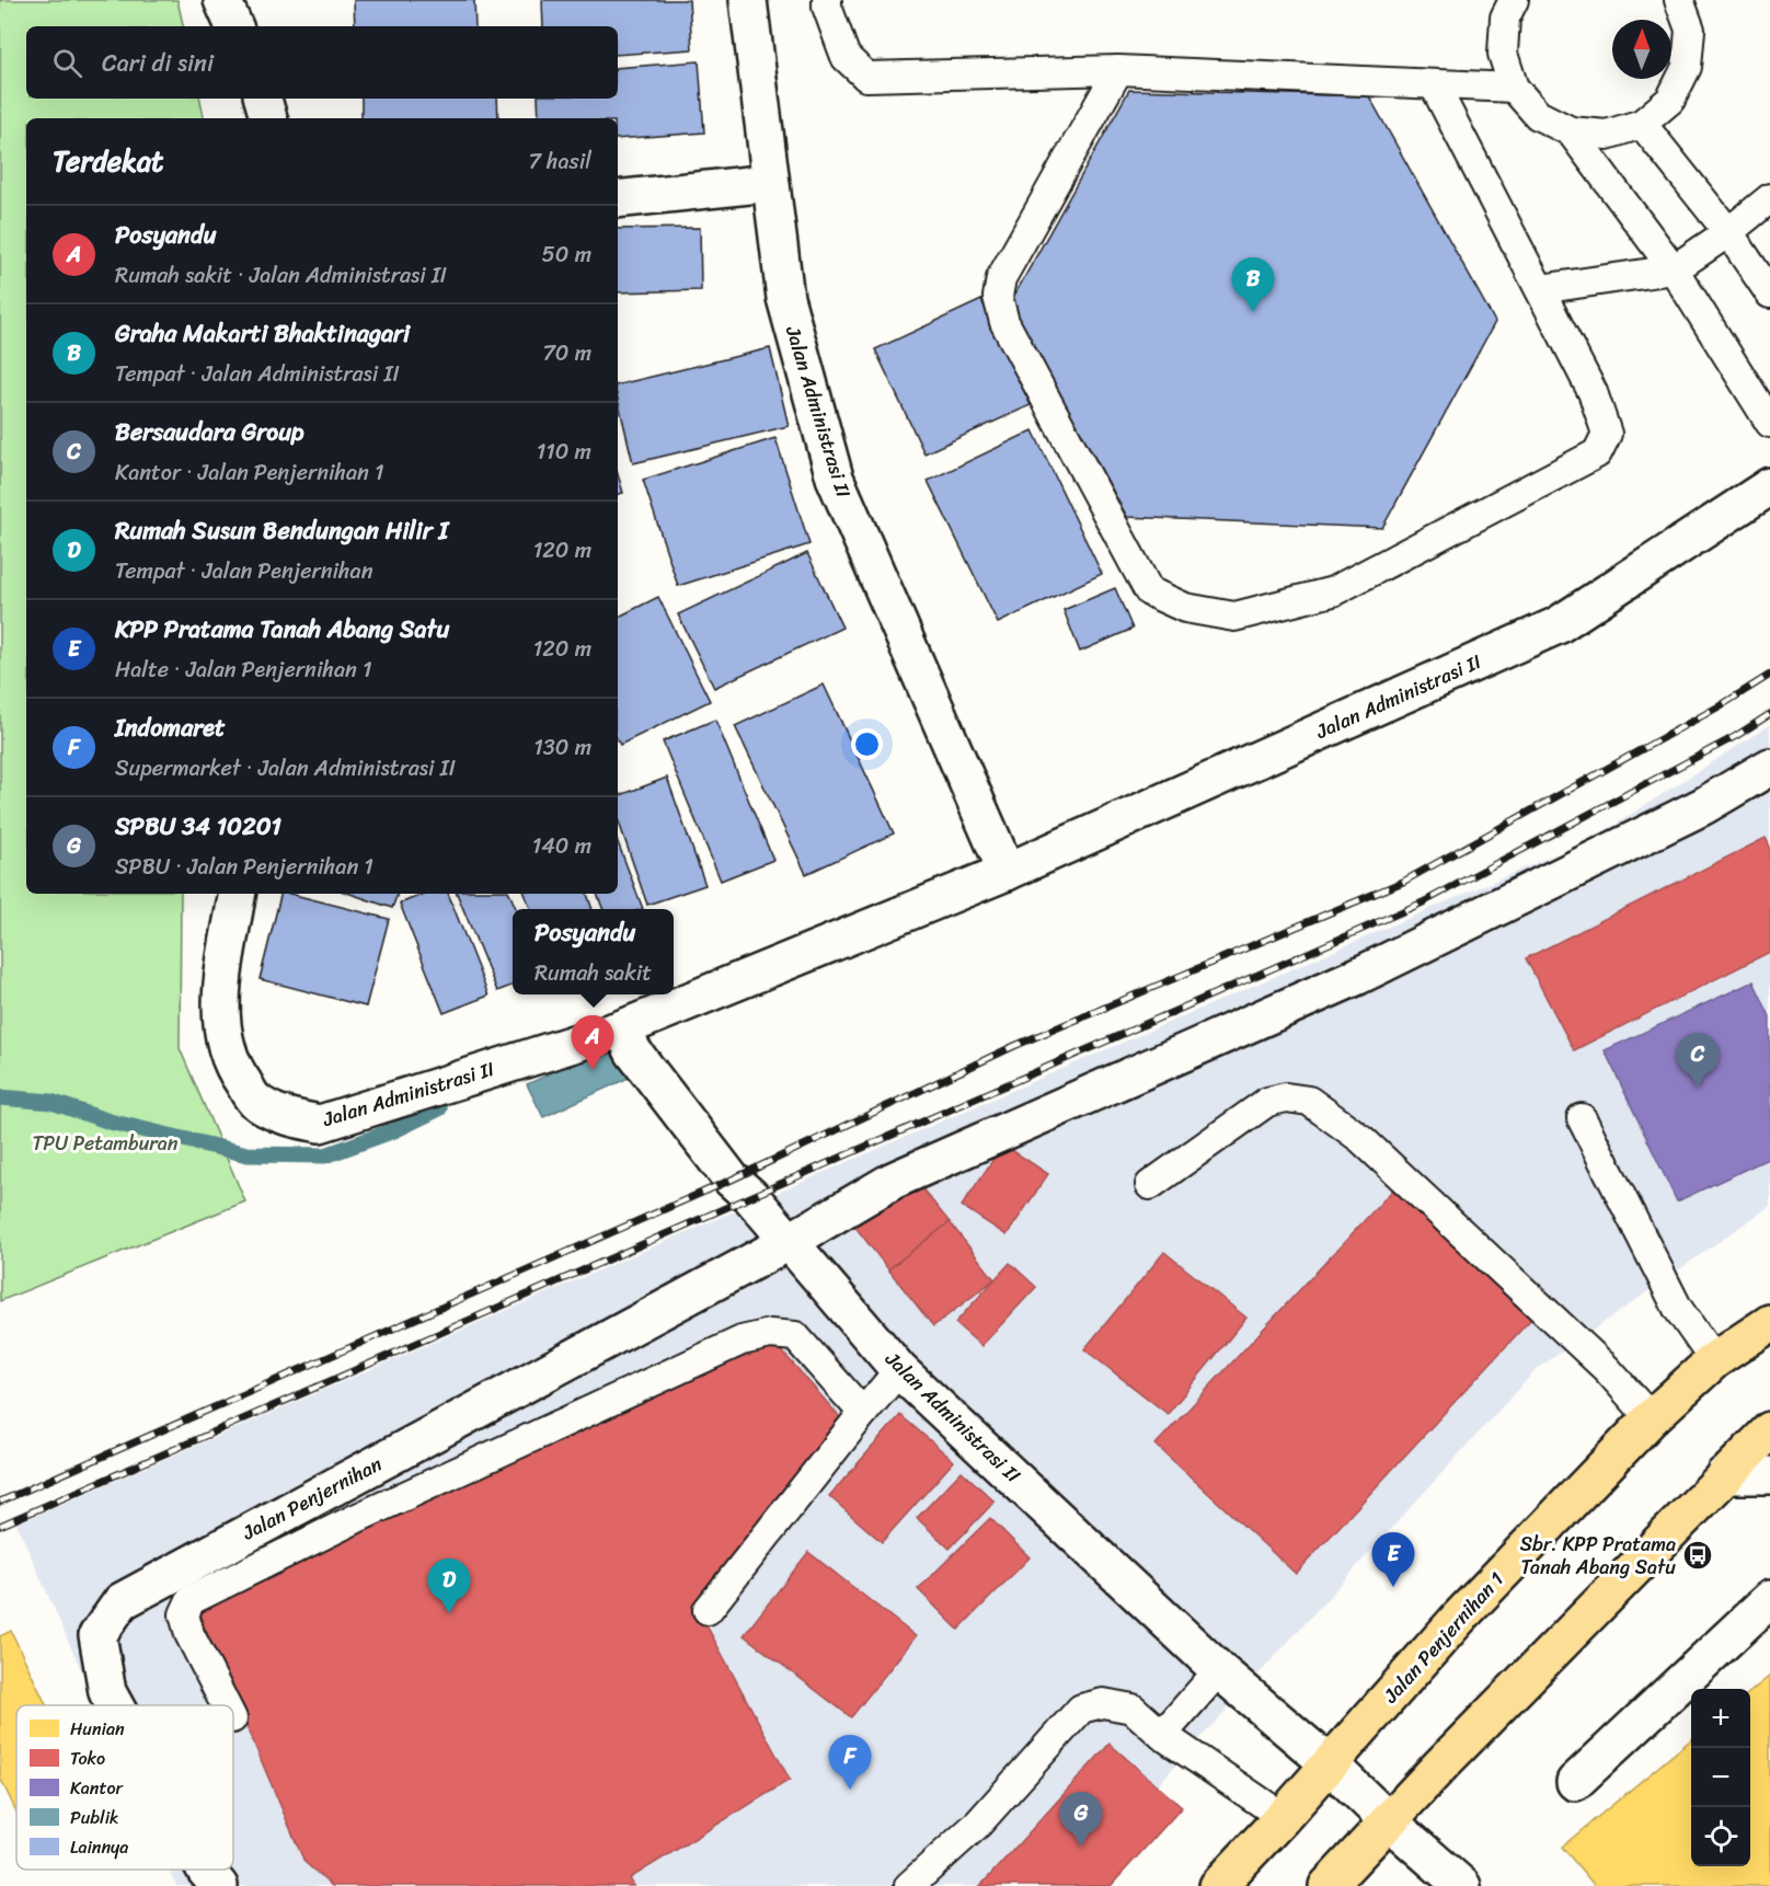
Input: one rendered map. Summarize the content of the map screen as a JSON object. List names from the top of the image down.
{
  "streets": {
    "main road": ["Jalan Penjernihan 1"],
    "street": ["Jalan Administrasi II", "Jalan Penjernihan"]
  },
  "crossings": [
    ["Jalan Administrasi II", "Jalan Penjernihan"],
    ["Jalan Administrasi II", "Jalan Penjernihan 1"]
  ],
  "parks": ["TPU Petamburan"],
  "places": {
    "bus stop": ["Sbr. KPP Pratama Tanah Abang Satu"]
  },
  "legend": [
    "Hunian",
    "Toko",
    "Kantor",
    "Publik",
    "Lainnya"
  ],
  "north": "top",
  "page": {
    "search": "Cari di sini",
    "heading": ["Terdekat", "7 hasil"],
    "list": [
      {
        "mark": "A",
        "name": "Posyandu",
        "note": "Rumah sakit · Jalan Administrasi II",
        "value": "50 m"
      },
      {
        "mark": "B",
        "name": "Graha Makarti Bhaktinagari",
        "note": "Tempat · Jalan Administrasi II",
        "value": "70 m"
      },
      {
        "mark": "C",
        "name": "Bersaudara Group",
        "note": "Kantor · Jalan Penjernihan 1",
        "value": "110 m"
      },
      {
        "mark": "D",
        "name": "Rumah Susun Bendungan Hilir I",
        "note": "Tempat · Jalan Penjernihan",
        "value": "120 m"
      },
      {
        "mark": "E",
        "name": "KPP Pratama Tanah Abang Satu",
        "note": "Halte · Jalan Penjernihan 1",
        "value": "120 m"
      },
      {
        "mark": "F",
        "name": "Indomaret",
        "note": "Supermarket · Jalan Administrasi II",
        "value": "130 m"
      },
      {
        "mark": "G",
        "name": "SPBU 34 10201",
        "note": "SPBU · Jalan Penjernihan 1",
        "value": "140 m"
      }
    ],
    "pins": [
      "B",
      "A",
      "C",
      "E",
      "D",
      "F",
      "G"
    ],
    "popup": ["Posyandu", "Rumah sakit"],
    "map_buttons": ["+", "−"]
  }
}
